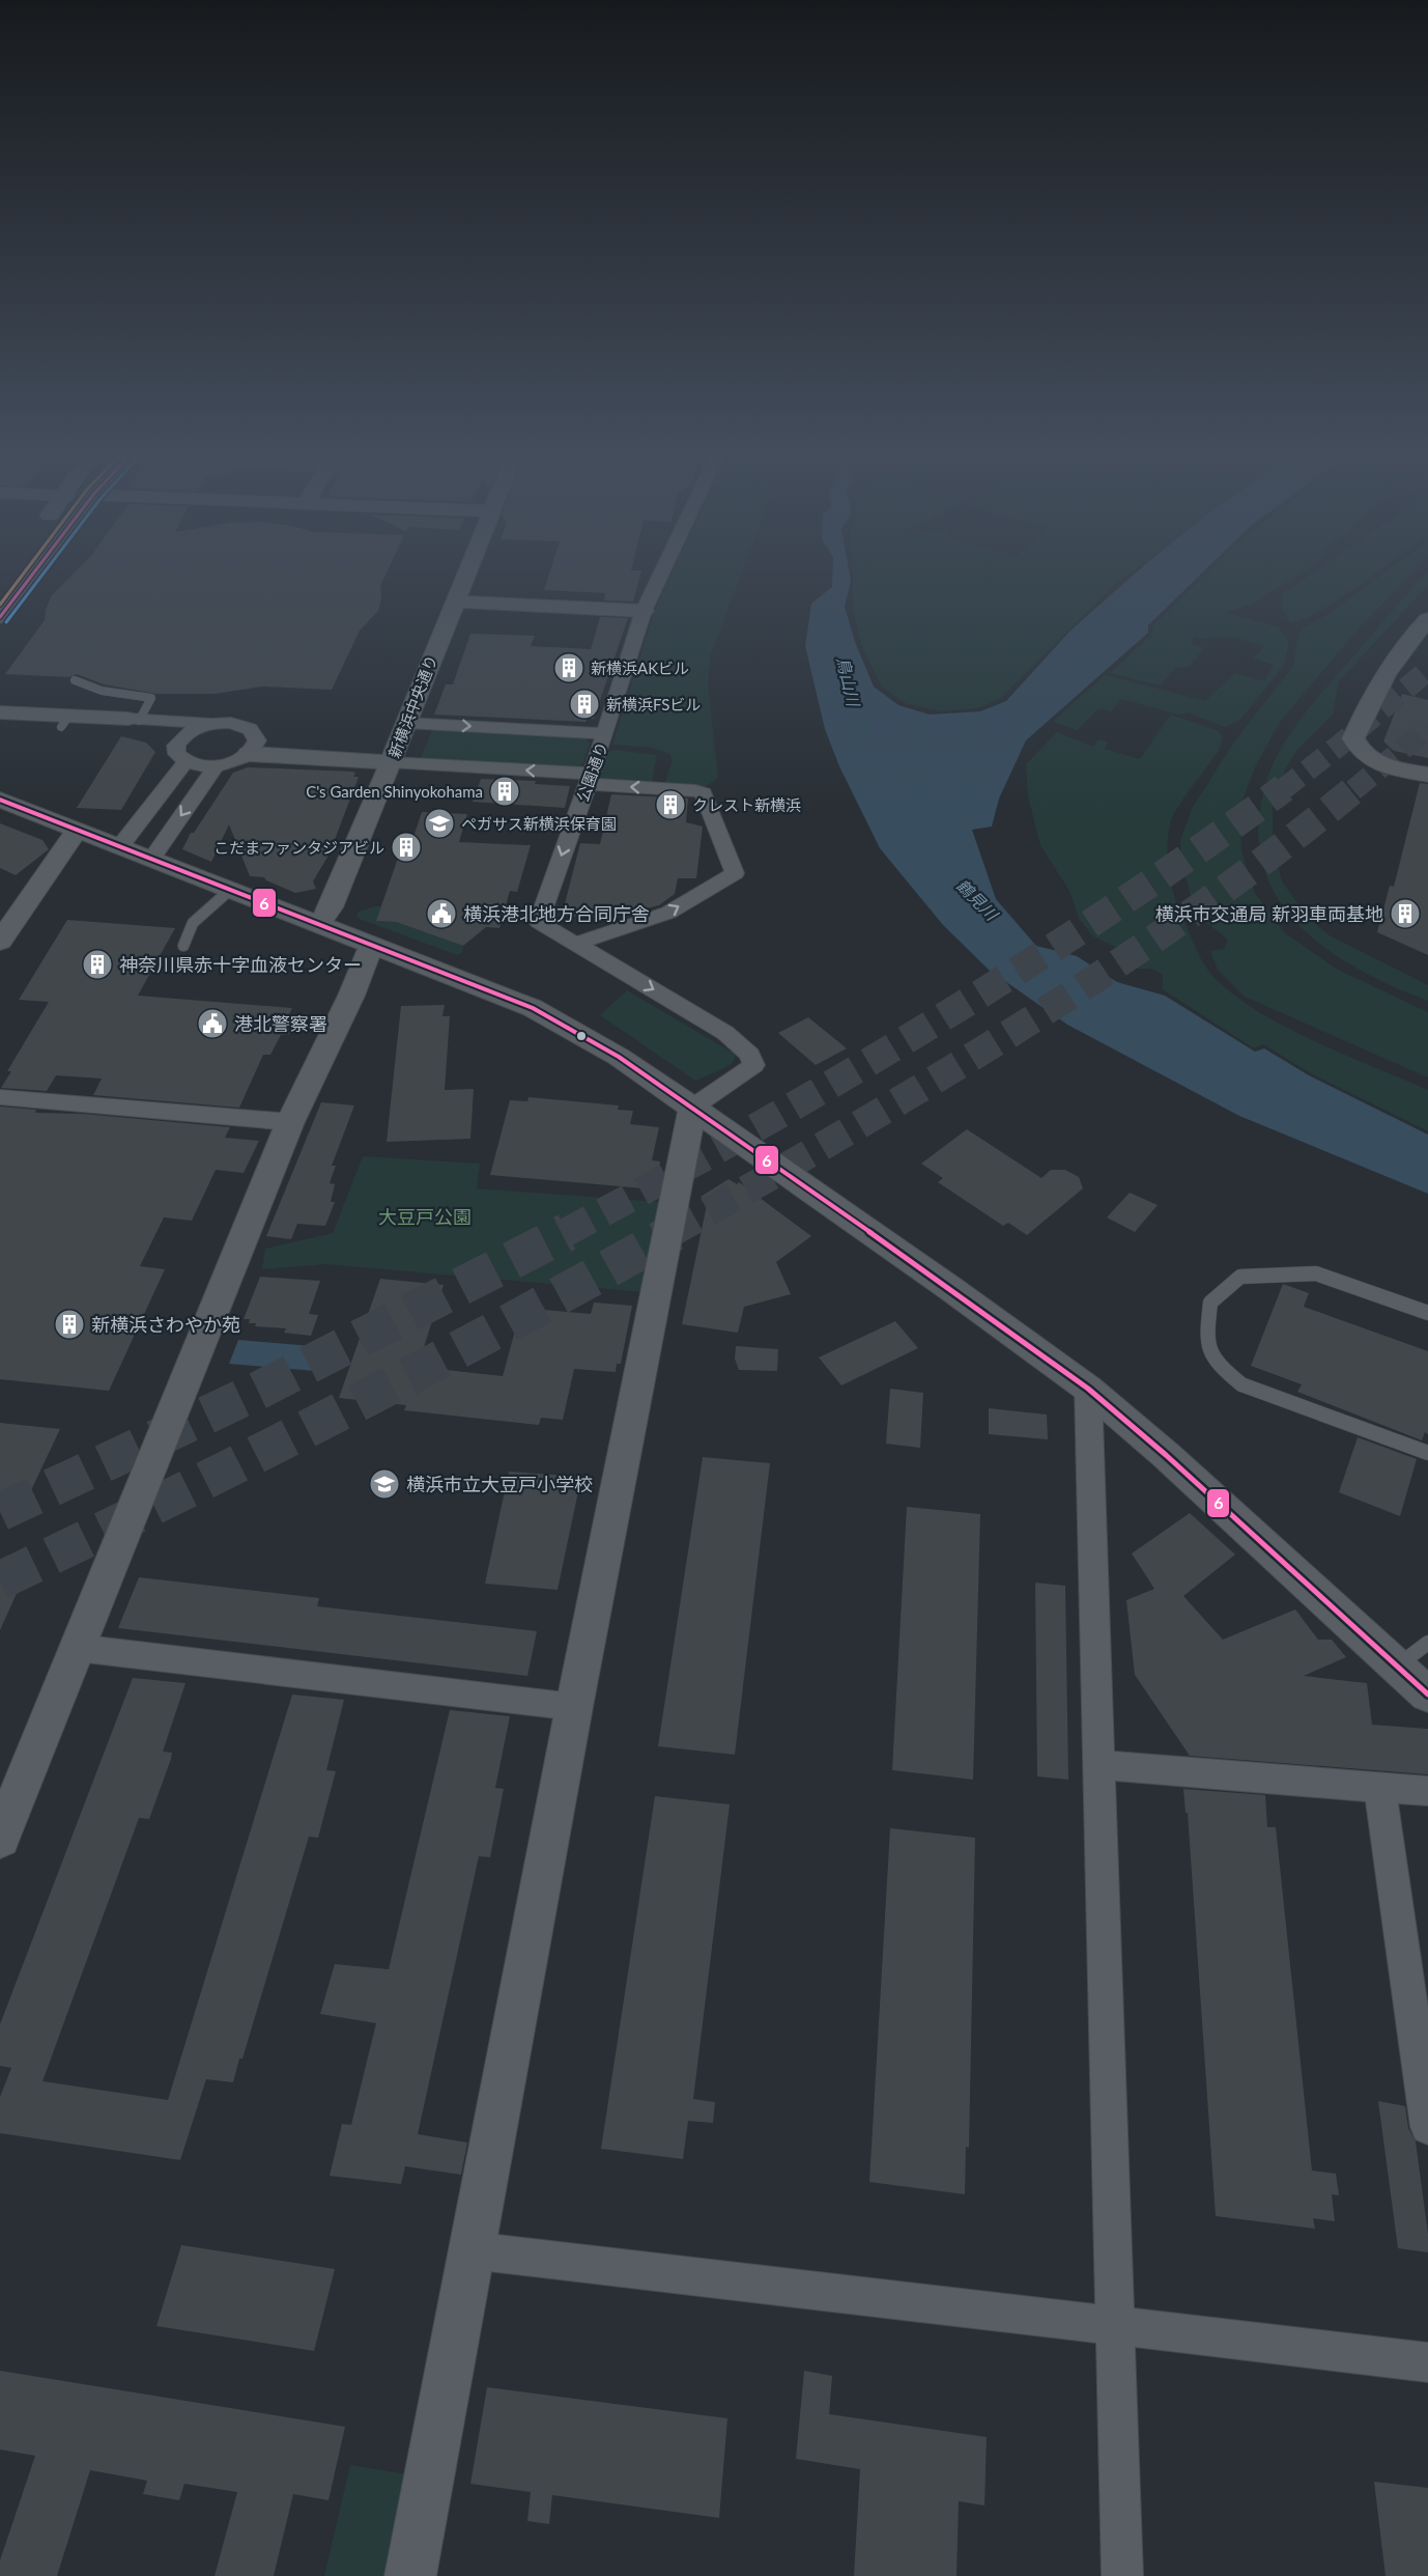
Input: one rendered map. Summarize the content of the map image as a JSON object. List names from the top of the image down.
{
  "streets": {
    "street": ["新横浜中央通り", "公園通り"]
  },
  "water": ["鳥山川", "鶴見川"],
  "parks": ["大豆戸公園"],
  "places": {
    "building": [
      "新横浜AKビル",
      "新横浜FSビル",
      "C's Garden Shinyokohama",
      "クレスト新横浜",
      "こだまファンタジアビル",
      "横浜市交通局 新羽車両基地",
      "神奈川県赤十字血液センター",
      "新横浜さわやか苑"
    ],
    "school or university": ["ペガサス新横浜保育園", "横浜市立大豆戸小学校"],
    "public building": ["横浜港北地方合同庁舎", "港北警察署"]
  },
  "lines": ["transit line 6"]
}
